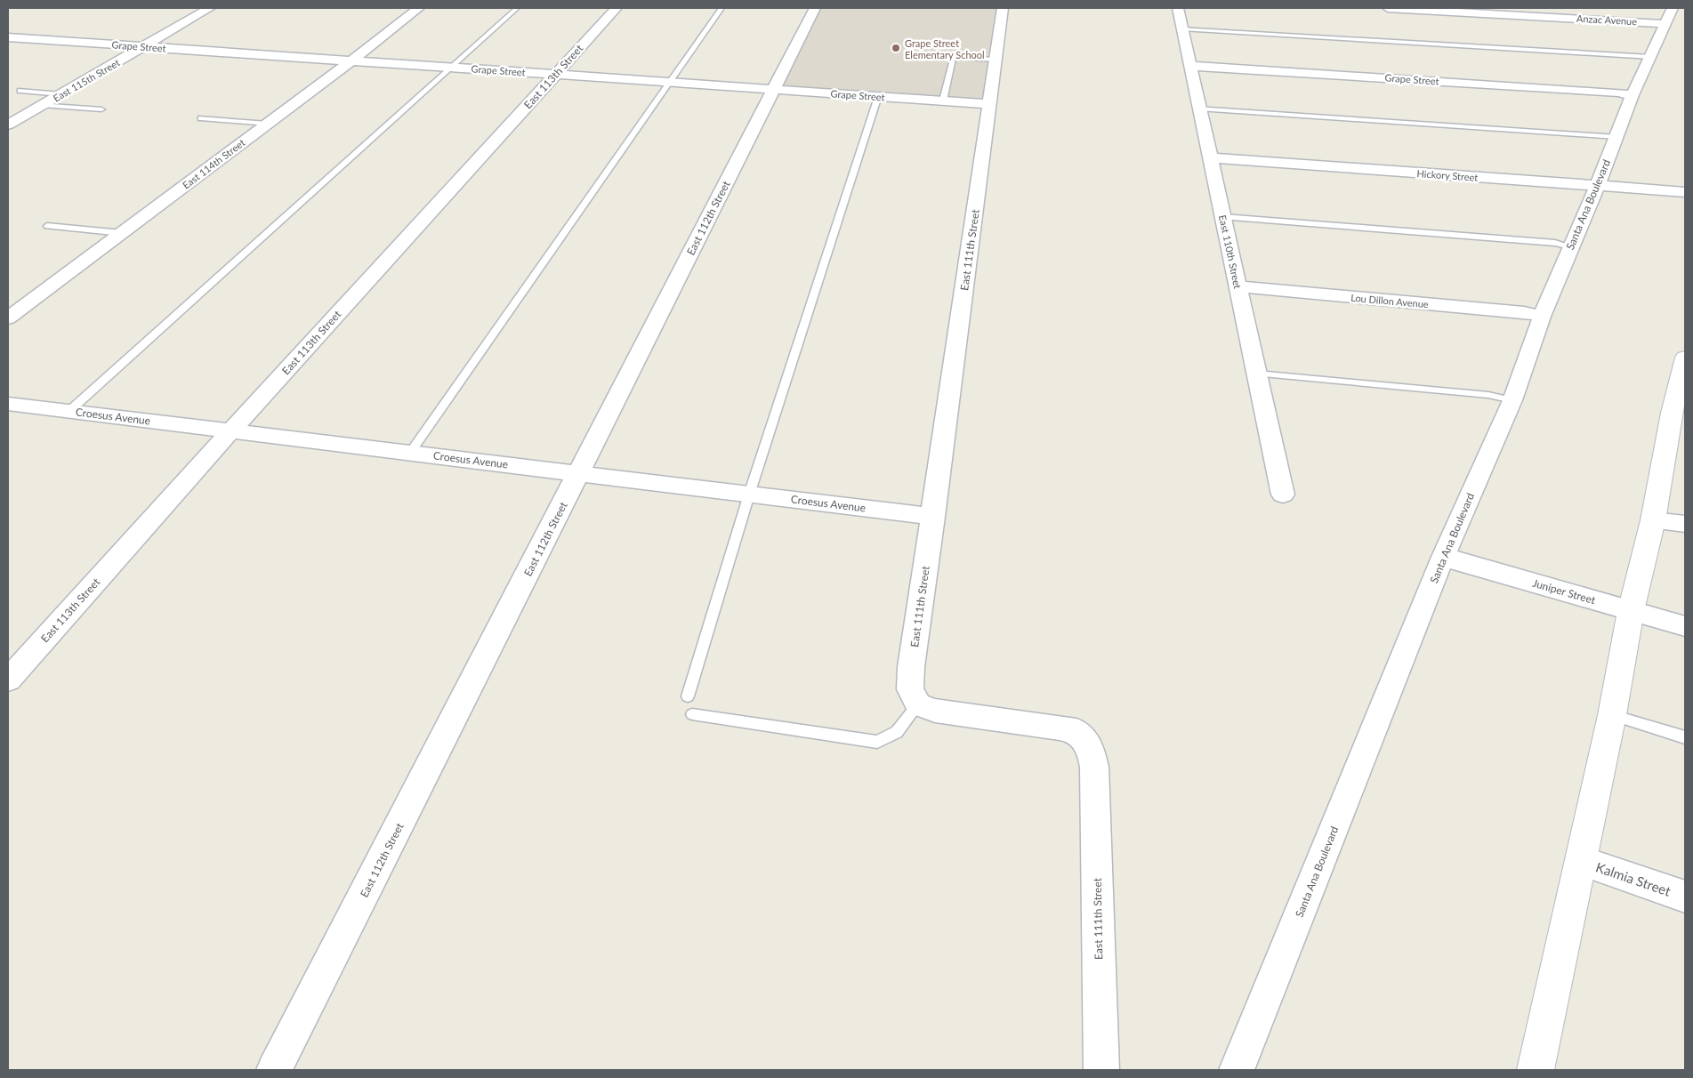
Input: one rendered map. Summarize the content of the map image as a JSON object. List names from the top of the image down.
{
  "streets": {
    "street": [
      "Anzac Avenue",
      "Grape Street",
      "East 113th Street",
      "East 115th Street",
      "East 114th Street",
      "Hickory Street",
      "Santa Ana Boulevard",
      "East 112th Street",
      "East 111th Street",
      "East 110th Street",
      "Lou Dillon Avenue",
      "Croesus Avenue",
      "Juniper Street",
      "Kalmia Street"
    ]
  },
  "crossings": [
    ["Anzac Avenue", "Santa Ana Boulevard"],
    ["Grape Street", "East 113th Street"],
    ["Grape Street", "East 115th Street"],
    ["Grape Street", "East 114th Street"],
    ["Grape Street", "Santa Ana Boulevard"],
    ["Grape Street", "East 112th Street"],
    ["Grape Street", "East 111th Street"],
    ["Grape Street", "East 110th Street"],
    ["East 113th Street", "Croesus Avenue"],
    ["Hickory Street", "Santa Ana Boulevard"],
    ["Hickory Street", "East 110th Street"],
    ["Santa Ana Boulevard", "Lou Dillon Avenue"],
    ["Santa Ana Boulevard", "Juniper Street"],
    ["East 112th Street", "Croesus Avenue"],
    ["East 111th Street", "Croesus Avenue"],
    ["East 110th Street", "Lou Dillon Avenue"]
  ],
  "places": ["Grape Street Elementary School"]
}
